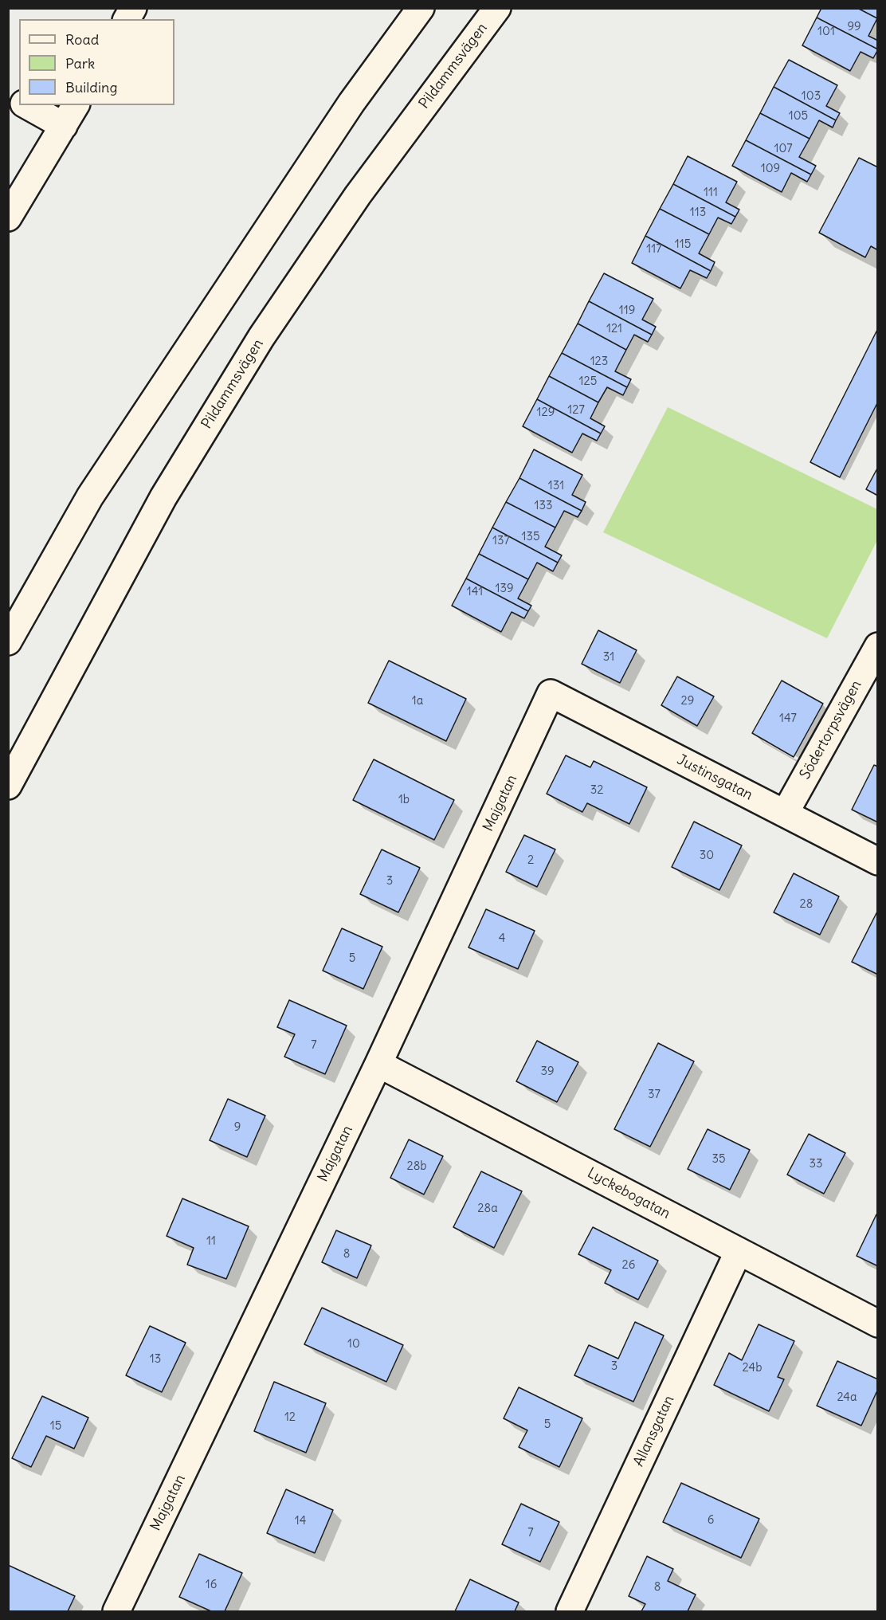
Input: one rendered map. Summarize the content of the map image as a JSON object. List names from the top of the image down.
{
  "streets": {
    "street": [
      "Pildammsvägen",
      "Södertorpsvägen",
      "Justinsgatan",
      "Majgatan",
      "Lyckebogatan",
      "Allansgatan"
    ]
  },
  "crossings": [
    ["Södertorpsvägen", "Justinsgatan"],
    ["Justinsgatan", "Majgatan"],
    ["Majgatan", "Lyckebogatan"],
    ["Lyckebogatan", "Allansgatan"]
  ],
  "house_numbers": [
    "99",
    "101",
    "103",
    "105",
    "107",
    "109",
    "111",
    "113",
    "115",
    "117",
    "119",
    "121",
    "123",
    "125",
    "127",
    "129",
    "131",
    "133",
    "135",
    "137",
    "139",
    "141",
    "31",
    "1a",
    "29",
    "147",
    "32",
    "1b",
    "30",
    "2",
    "3",
    "28",
    "4",
    "5",
    "7",
    "39",
    "37",
    "9",
    "35",
    "33",
    "28b",
    "28a",
    "11",
    "8",
    "26",
    "10",
    "13",
    "3",
    "24b",
    "24a",
    "12",
    "5",
    "15",
    "6",
    "14",
    "7",
    "16",
    "8"
  ],
  "legend": ["Road", "Park", "Building"]
}
